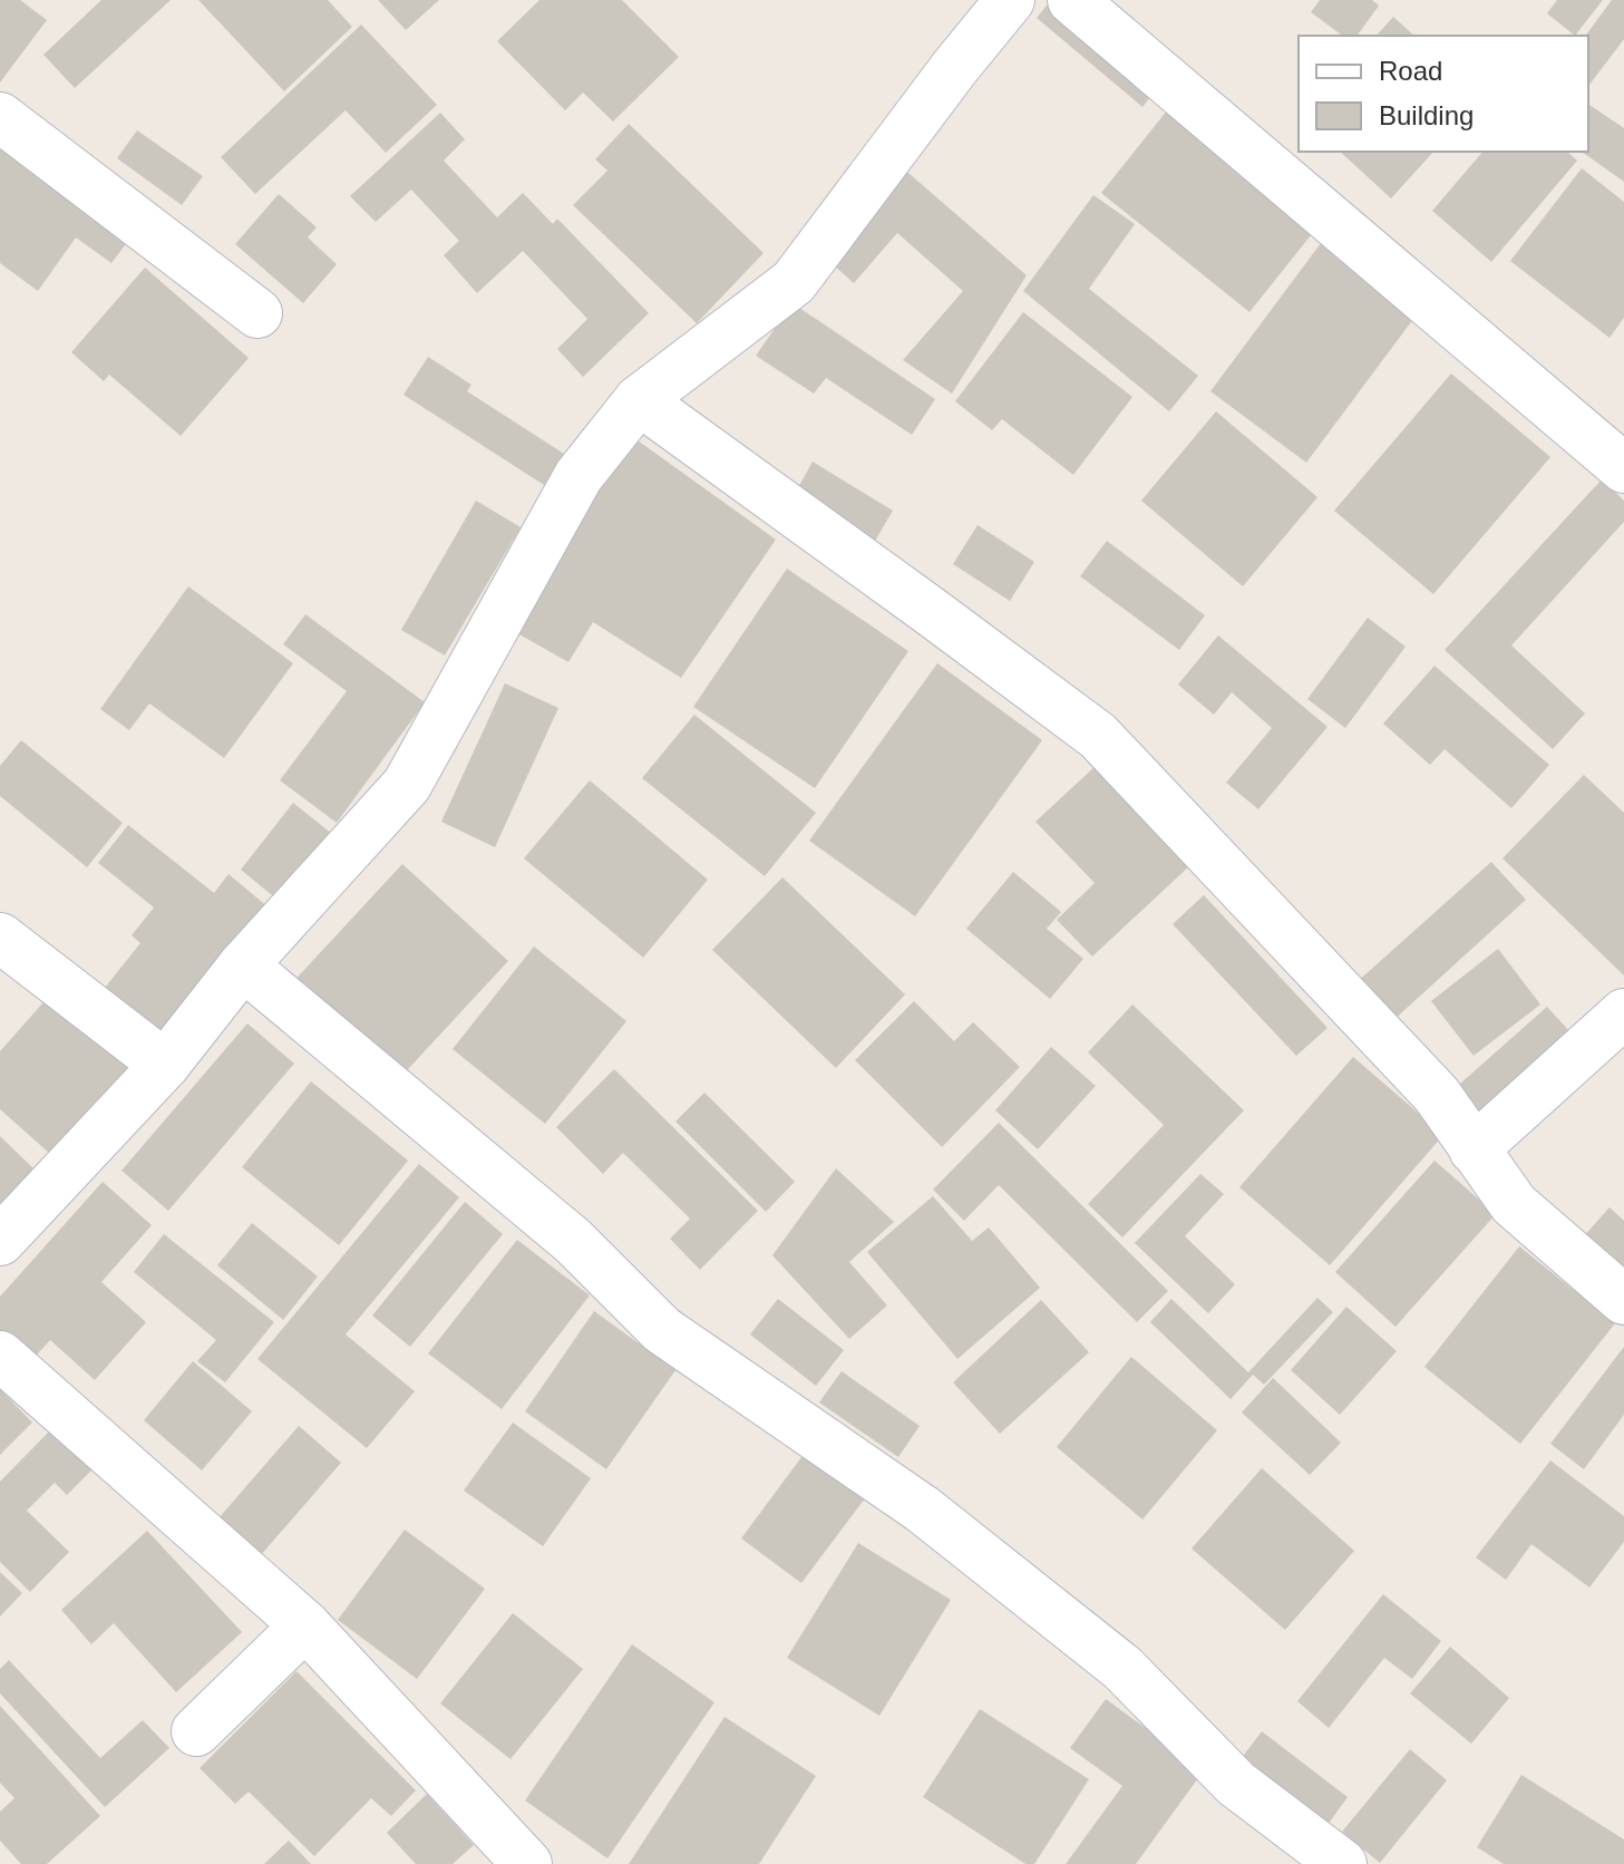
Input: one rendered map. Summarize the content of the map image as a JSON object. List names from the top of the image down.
{
  "legend": ["Road", "Building"]
}
